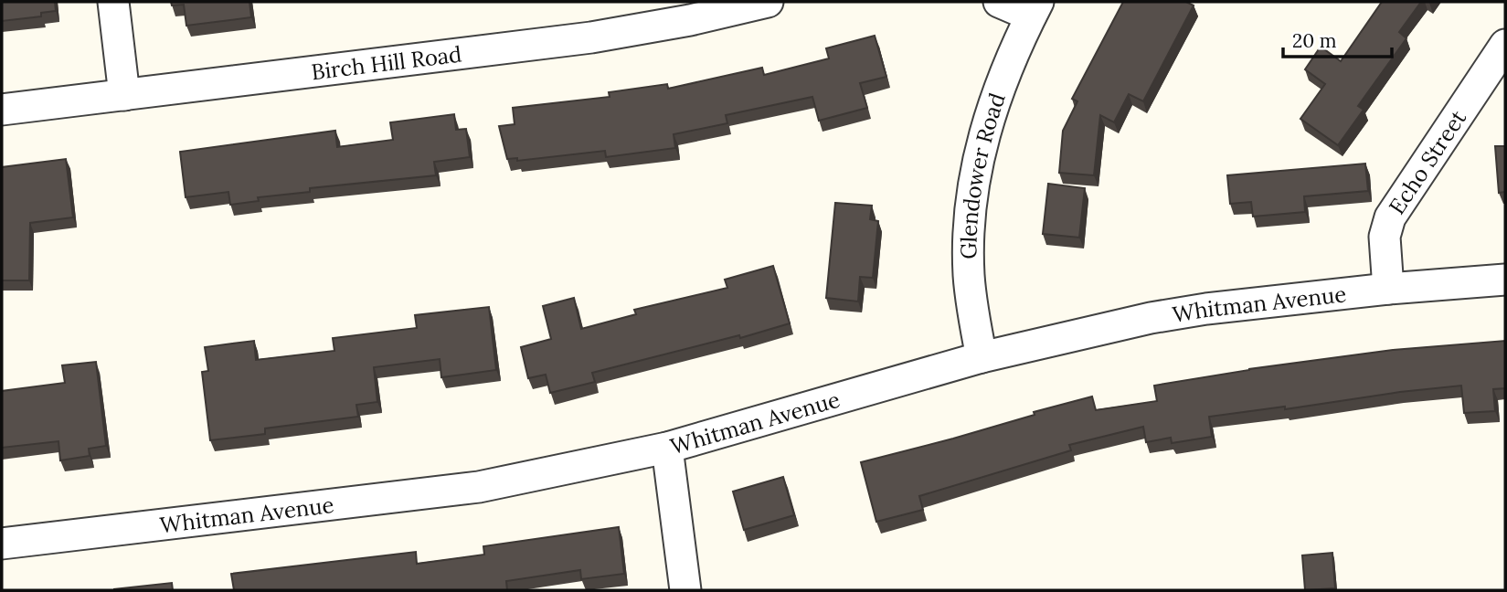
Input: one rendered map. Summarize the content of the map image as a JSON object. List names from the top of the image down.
{
  "streets": {
    "street": [
      "Birch Hill Road",
      "Echo Street",
      "Glendower Road",
      "Whitman Avenue"
    ]
  },
  "crossings": [
    ["Echo Street", "Whitman Avenue"],
    ["Glendower Road", "Whitman Avenue"]
  ],
  "scale_bar": "20 m"
}
